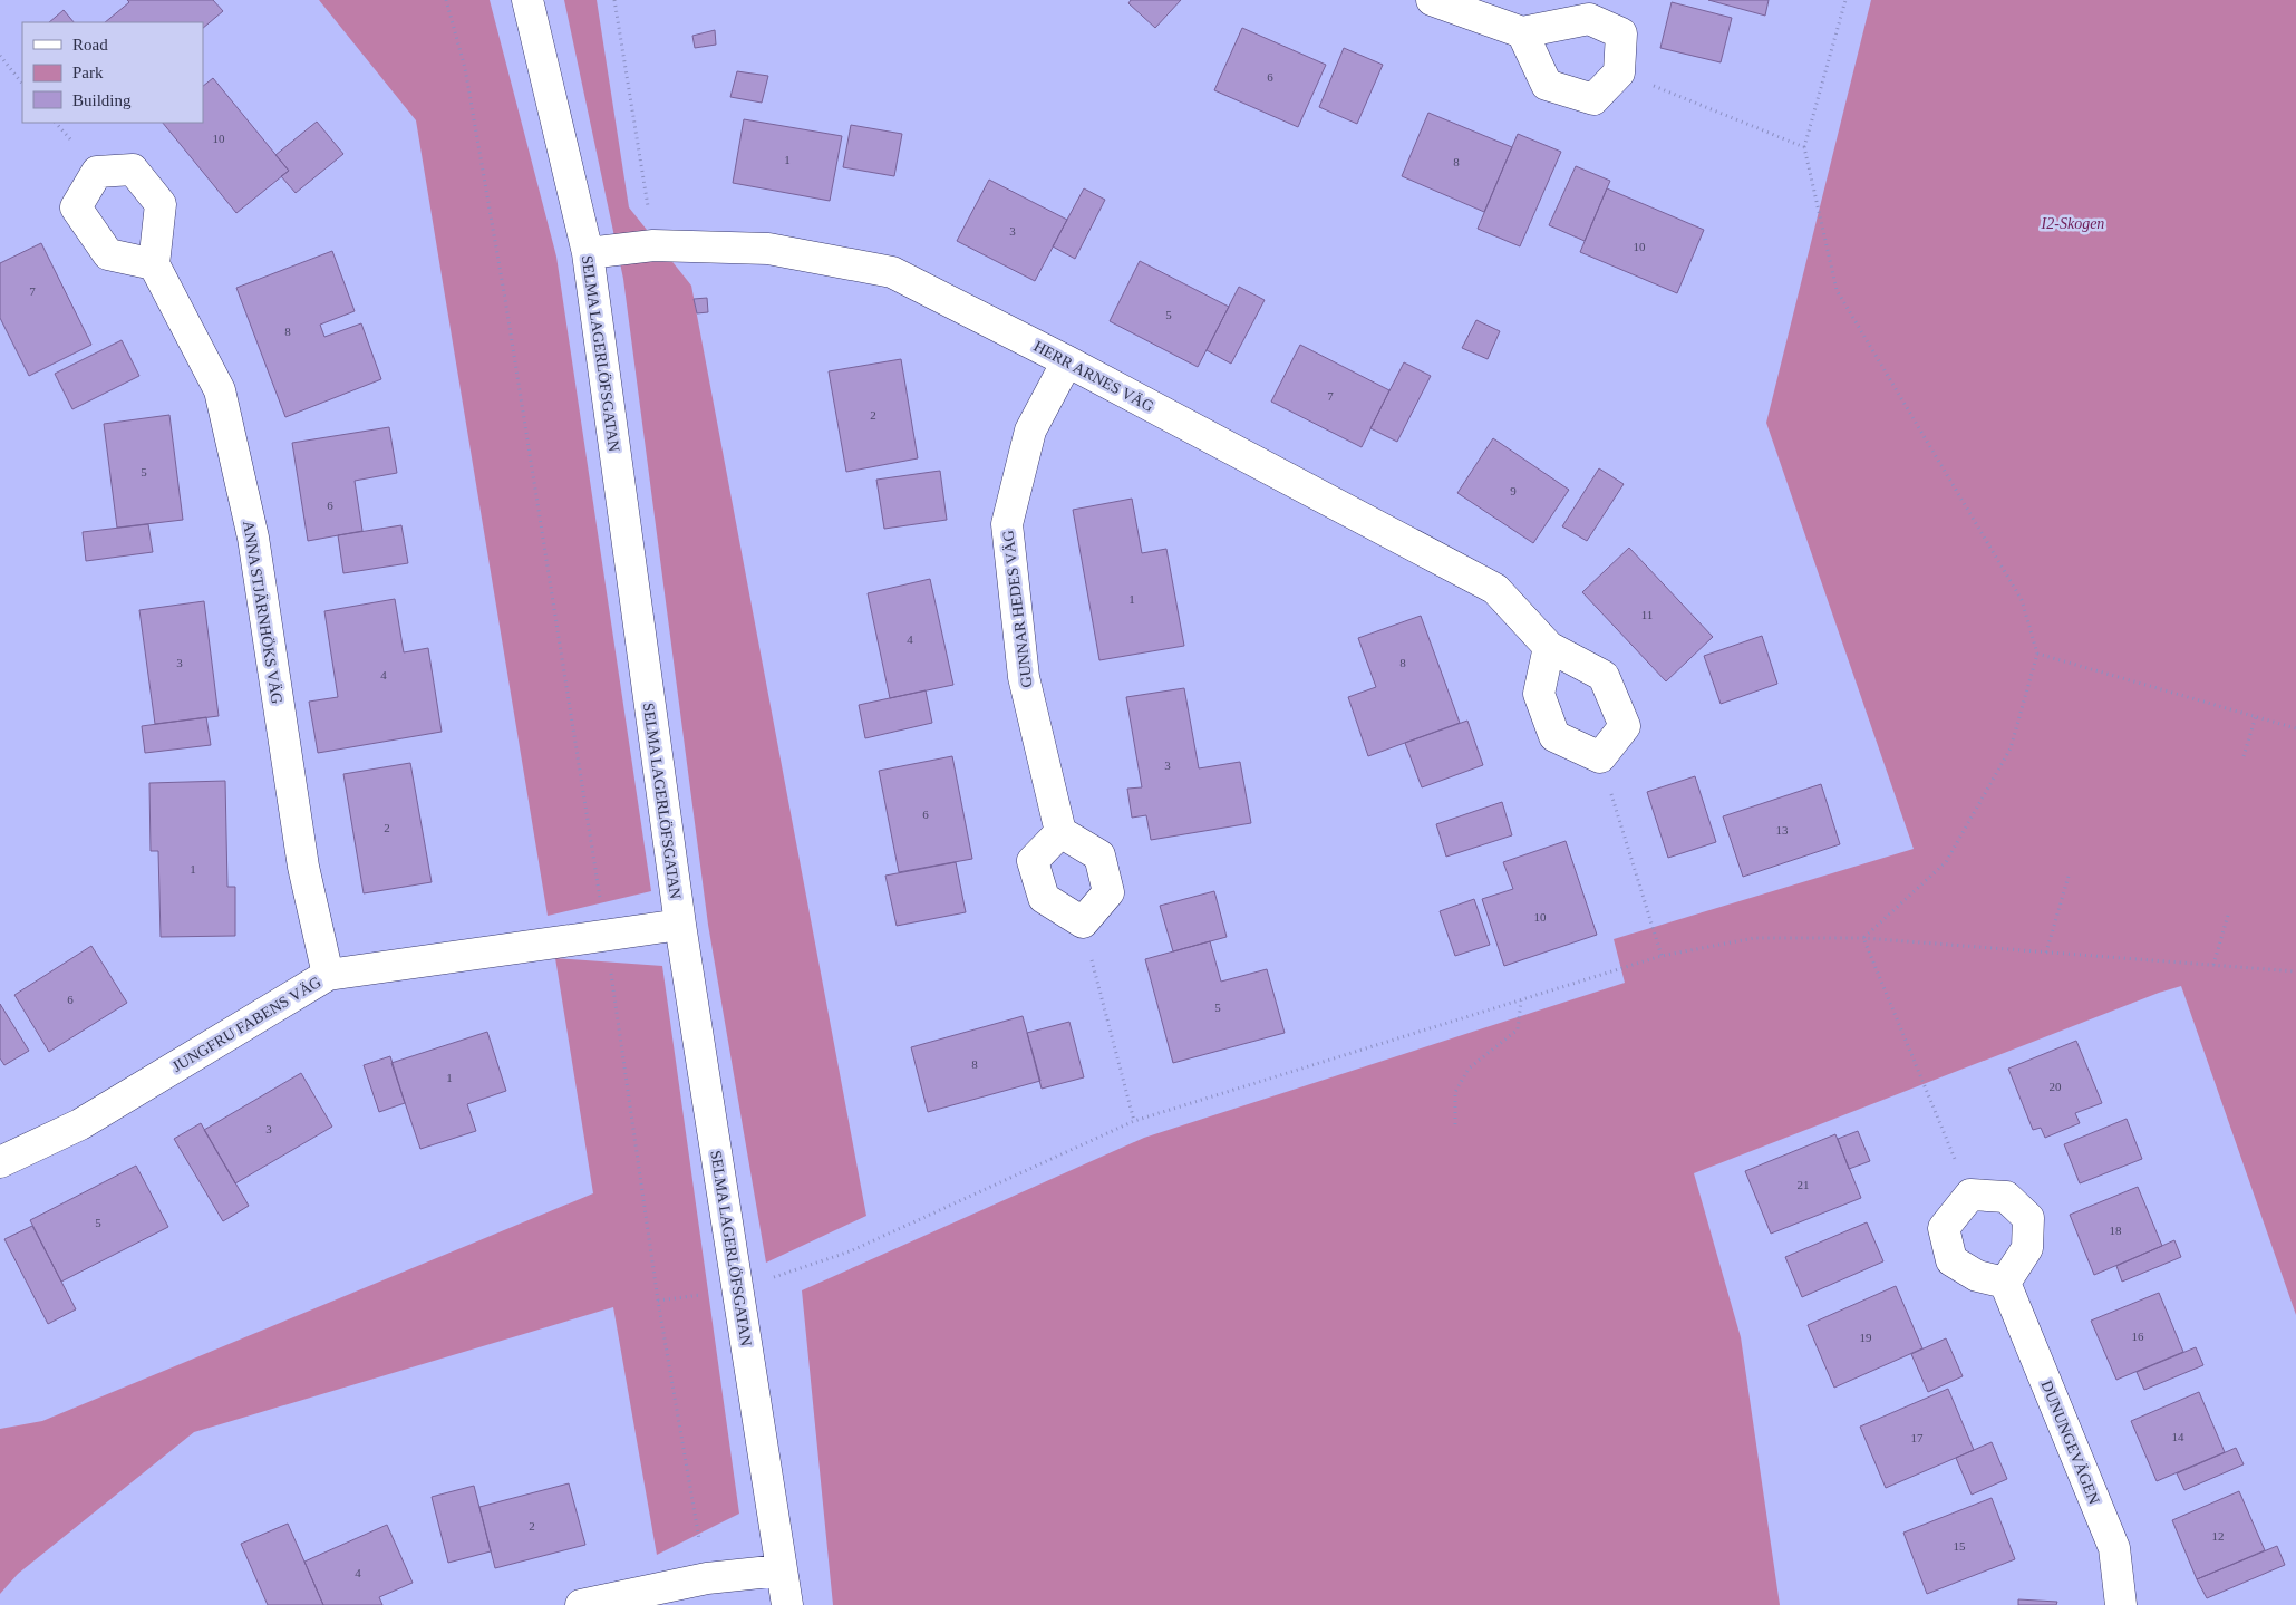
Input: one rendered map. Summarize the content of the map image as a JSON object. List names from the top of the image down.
{
  "streets": {
    "street": [
      "SELMA LAGERLÖFSGATAN",
      "HERR ARNES VÄG",
      "GUNNAR HEDES VÄG",
      "ANNA STJÄRNHÖKS VÄG",
      "JUNGFRU FABENS VÄG",
      "DUNUNGEVÄGEN"
    ]
  },
  "crossings": [
    ["SELMA LAGERLÖFSGATAN", "HERR ARNES VÄG"],
    ["SELMA LAGERLÖFSGATAN", "JUNGFRU FABENS VÄG"],
    ["HERR ARNES VÄG", "GUNNAR HEDES VÄG"],
    ["ANNA STJÄRNHÖKS VÄG", "JUNGFRU FABENS VÄG"]
  ],
  "parks": ["I2-Skogen"],
  "house_numbers": [
    "6",
    "10",
    "1",
    "8",
    "3",
    "10",
    "7",
    "5",
    "8",
    "7",
    "2",
    "5",
    "9",
    "6",
    "1",
    "11",
    "4",
    "3",
    "8",
    "4",
    "3",
    "6",
    "2",
    "13",
    "1",
    "10",
    "6",
    "5",
    "8",
    "1",
    "20",
    "3",
    "21",
    "5",
    "18",
    "16",
    "19",
    "14",
    "17",
    "2",
    "12",
    "15",
    "4"
  ],
  "legend": ["Road", "Park", "Building"]
}
